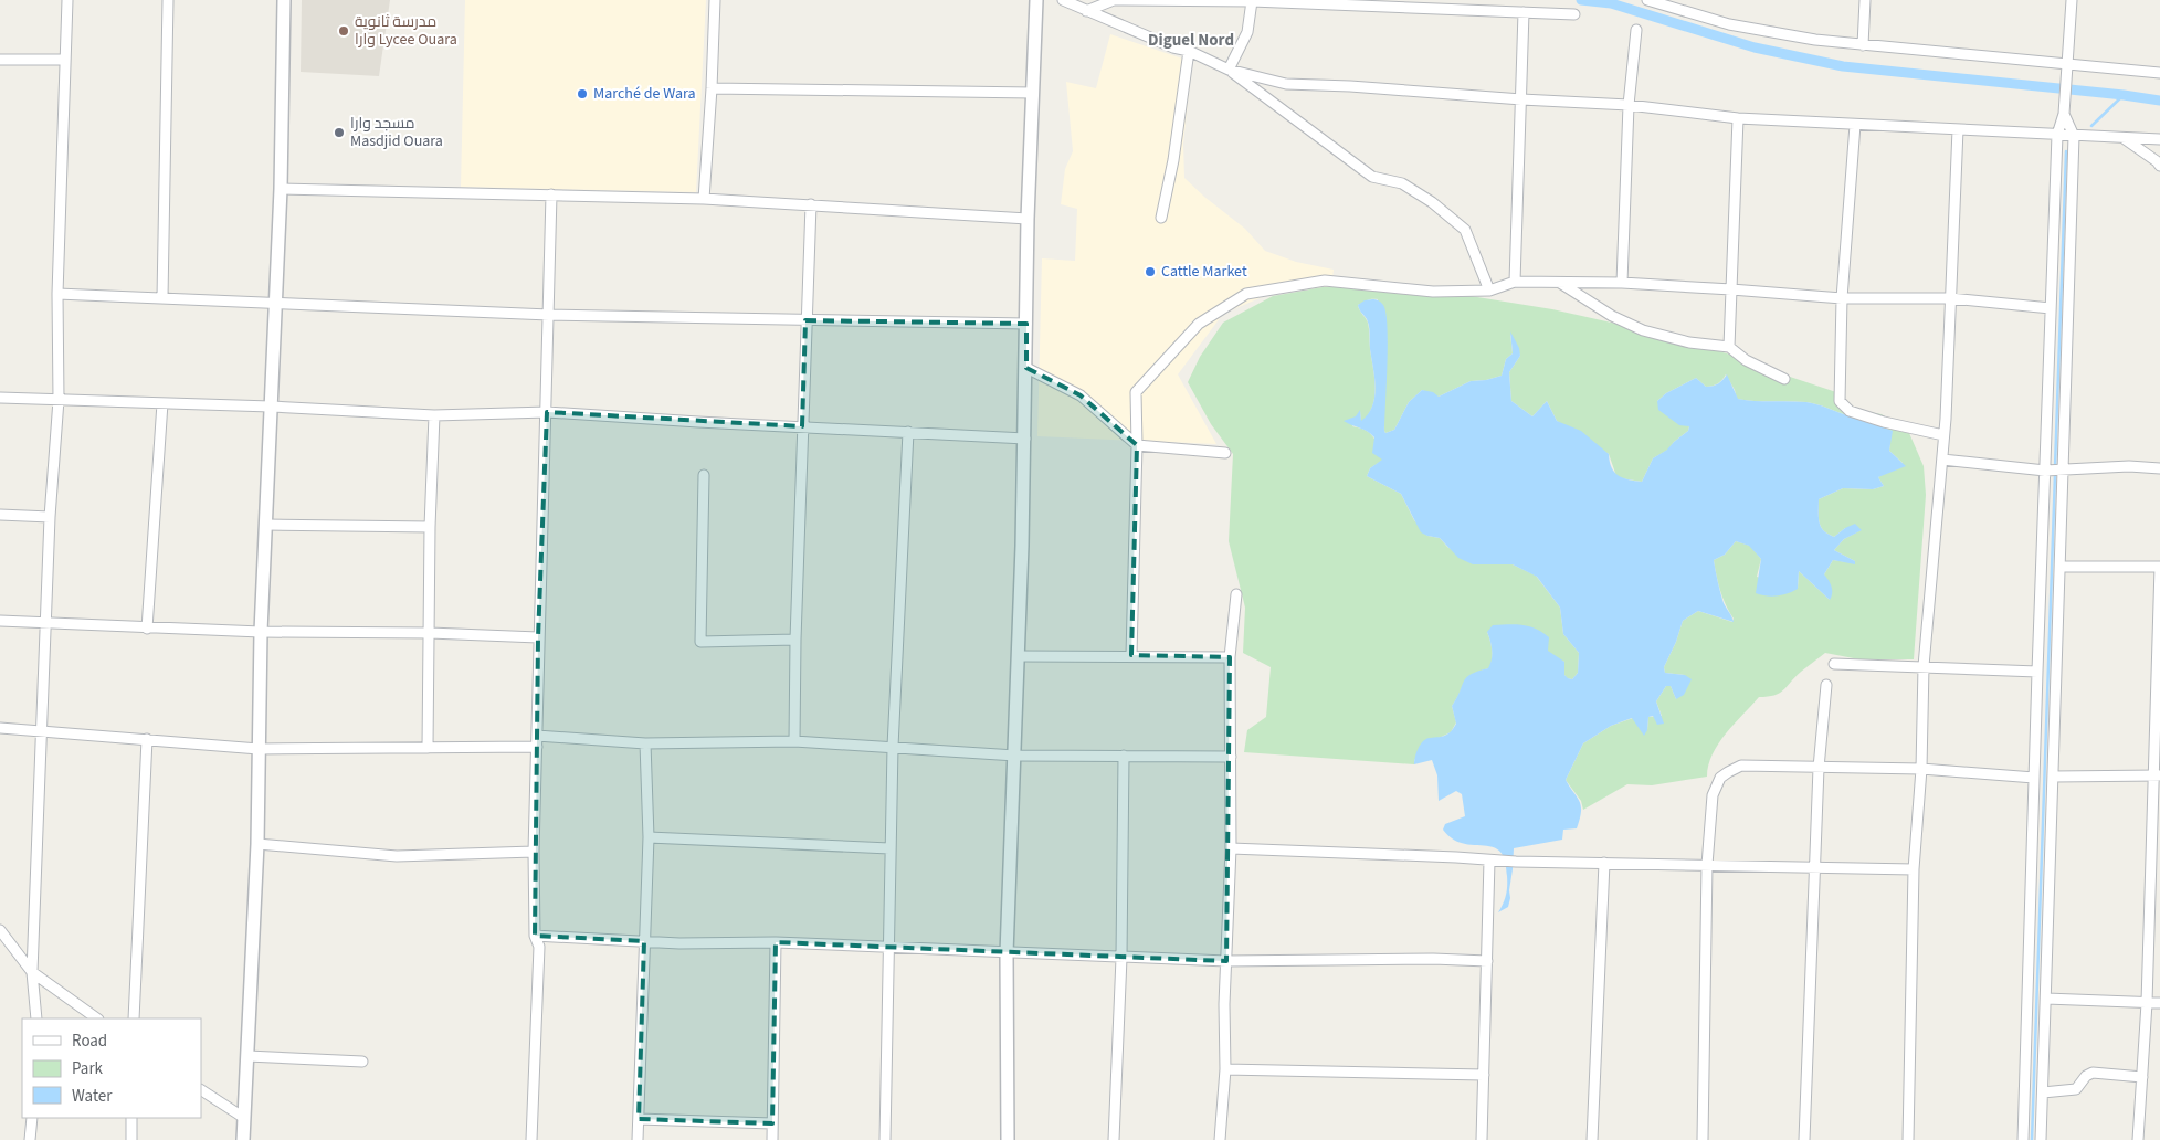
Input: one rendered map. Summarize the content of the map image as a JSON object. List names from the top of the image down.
{
  "districts": ["Diguel Nord"],
  "places": [
    "مدرسة ثانوية وارا Lycee Ouara",
    "Marché de Wara",
    "مسجد وارا Masdjid Ouara",
    "Cattle Market"
  ],
  "legend": ["Road", "Park", "Water"]
}
